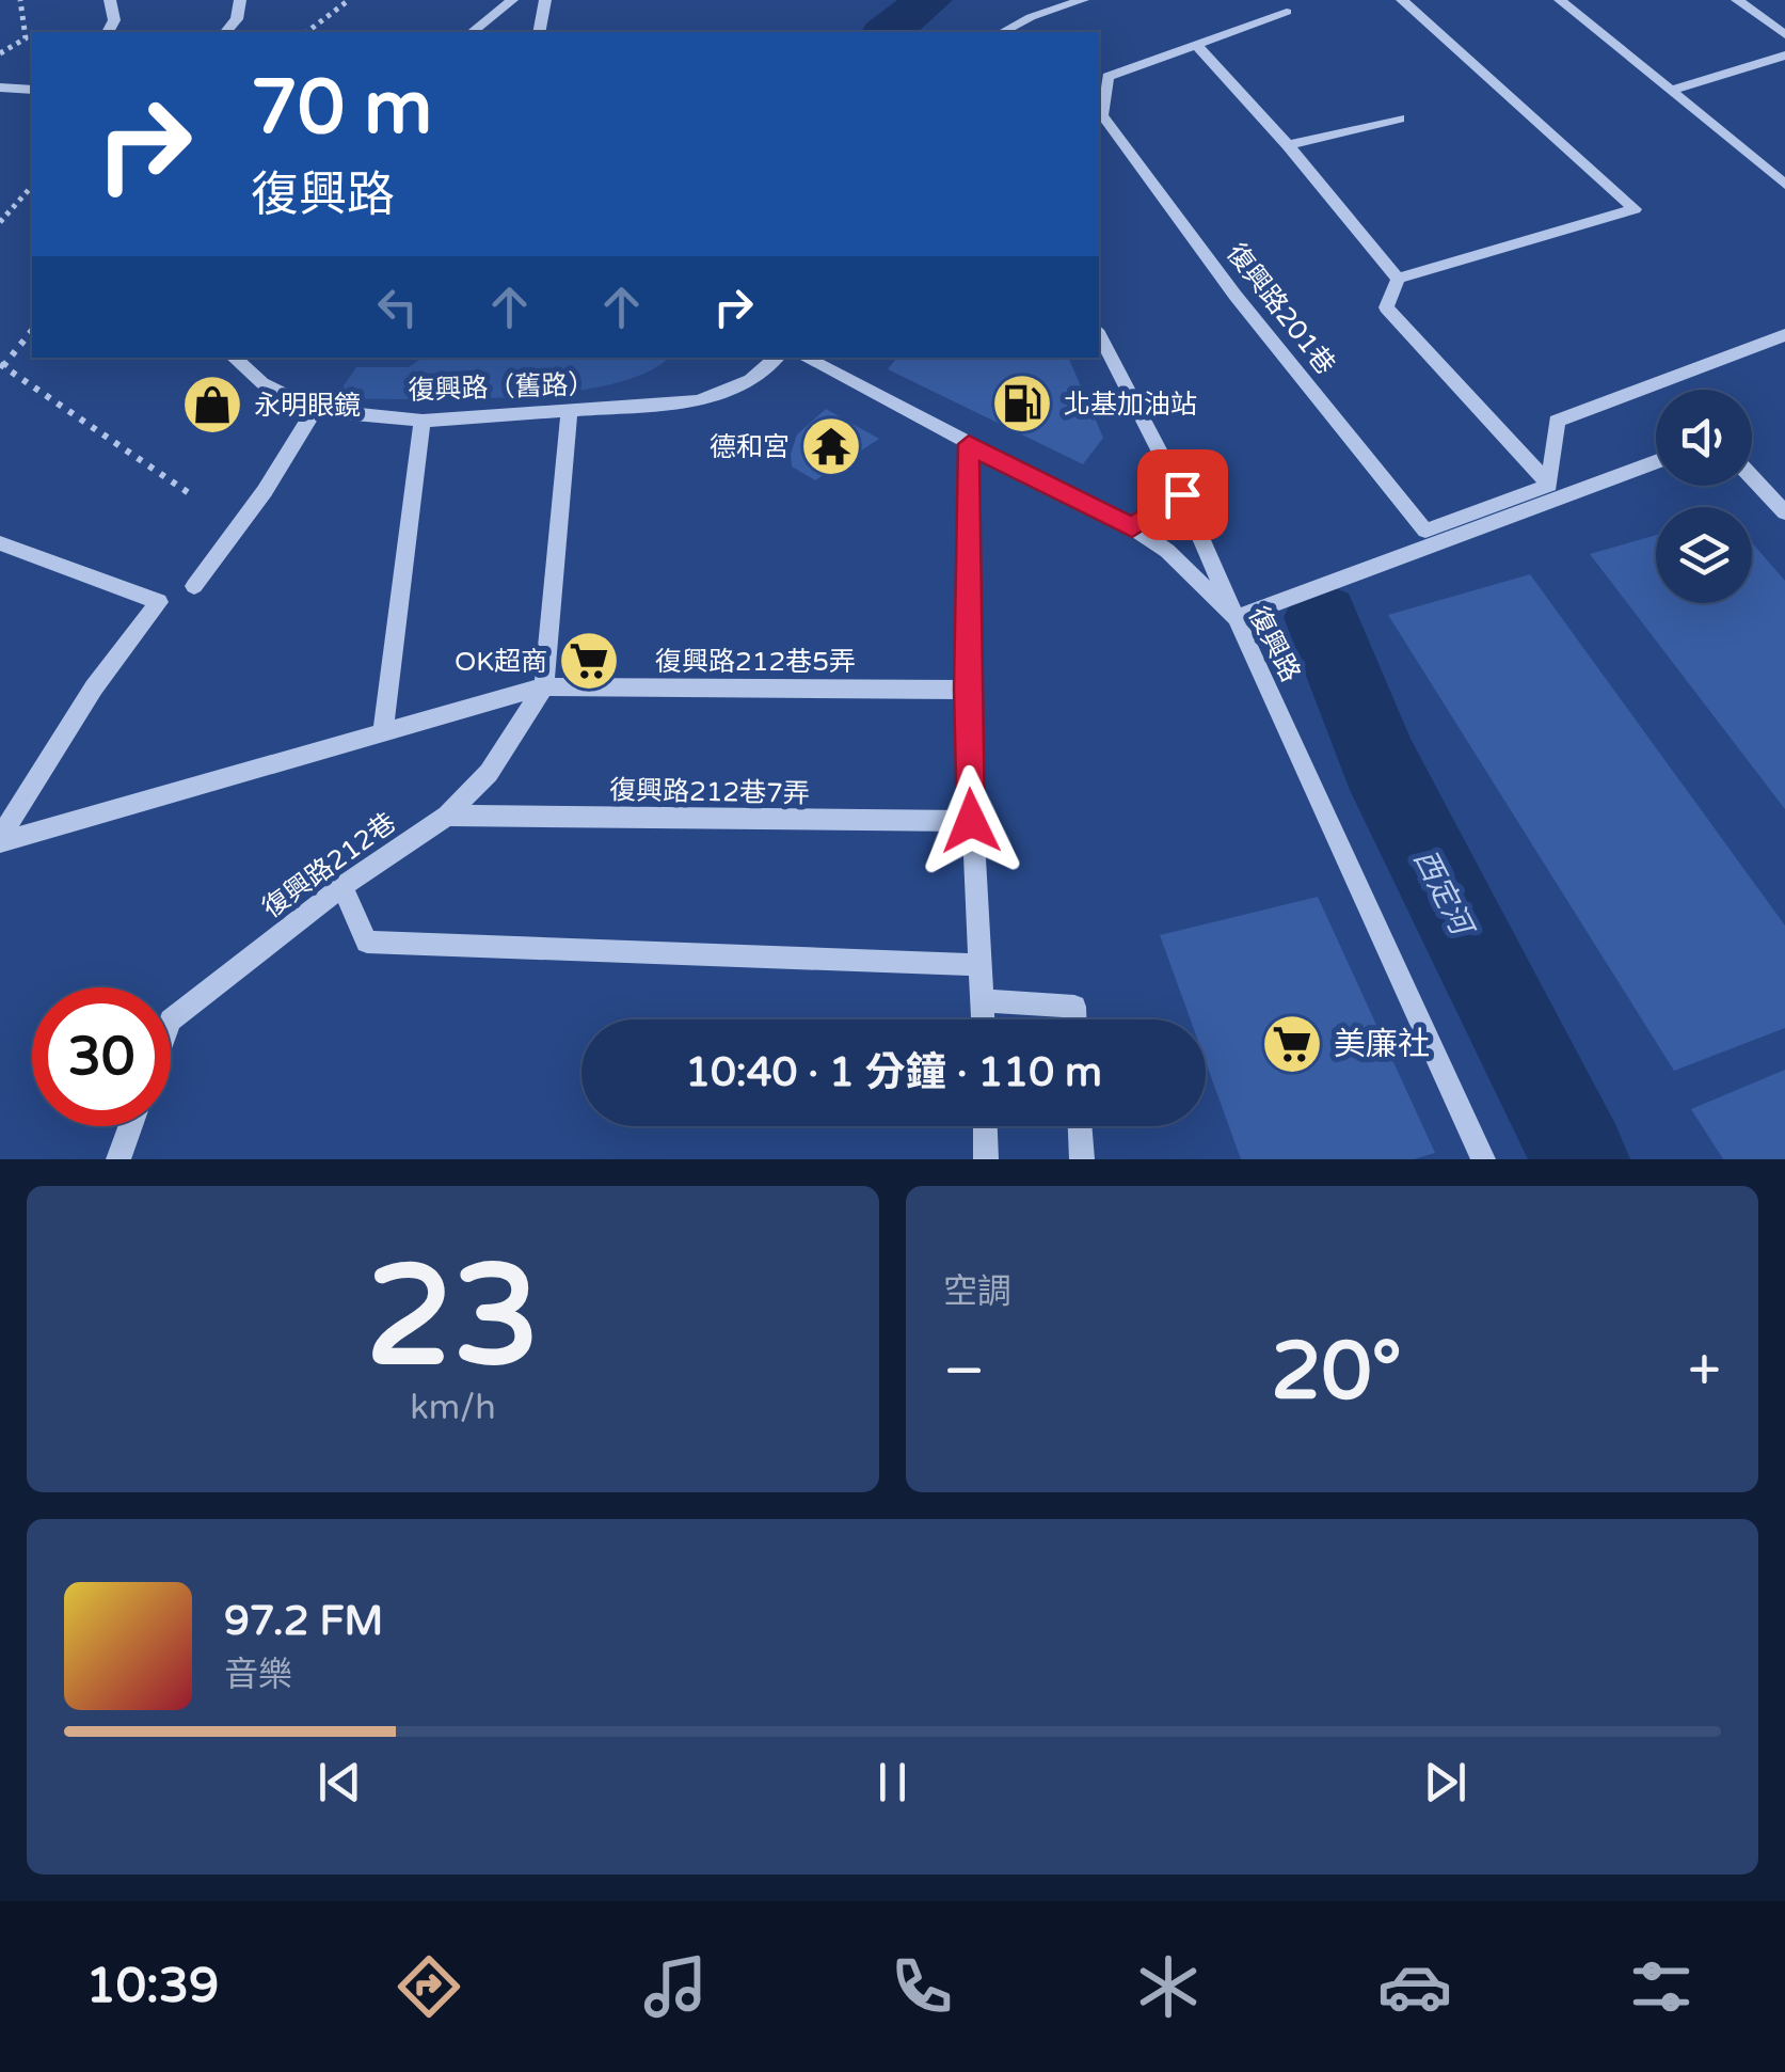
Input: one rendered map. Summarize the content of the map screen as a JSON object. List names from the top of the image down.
{
  "streets": {
    "street": [
      "復興路201巷",
      "復興路（舊路）",
      "復興路",
      "復興路212巷5弄",
      "復興路212巷7弄",
      "復興路212巷"
    ]
  },
  "crossings": [
    ["復興路（舊路）", "復興路212巷"],
    ["復興路212巷5弄", "復興路212巷"],
    ["復興路212巷7弄", "復興路212巷"]
  ],
  "water": ["西定河"],
  "places": {
    "fuel station": ["北基加油站"],
    "shop": ["永明眼鏡"],
    "temple": ["德和宮"],
    "supermarket": ["OK超商", "美廉社"]
  },
  "page": {
    "turn": ["70 m", "復興路"],
    "limit": "30",
    "trip": "10:40 · 1 分鐘 · 110 m",
    "tile": [
      ["23", "km/h"],
      "空調"
    ],
    "heat": ["−", "20°", "+"],
    "song": ["97.2 FM", "音樂"],
    "tabs": "10:39"
  }
}
